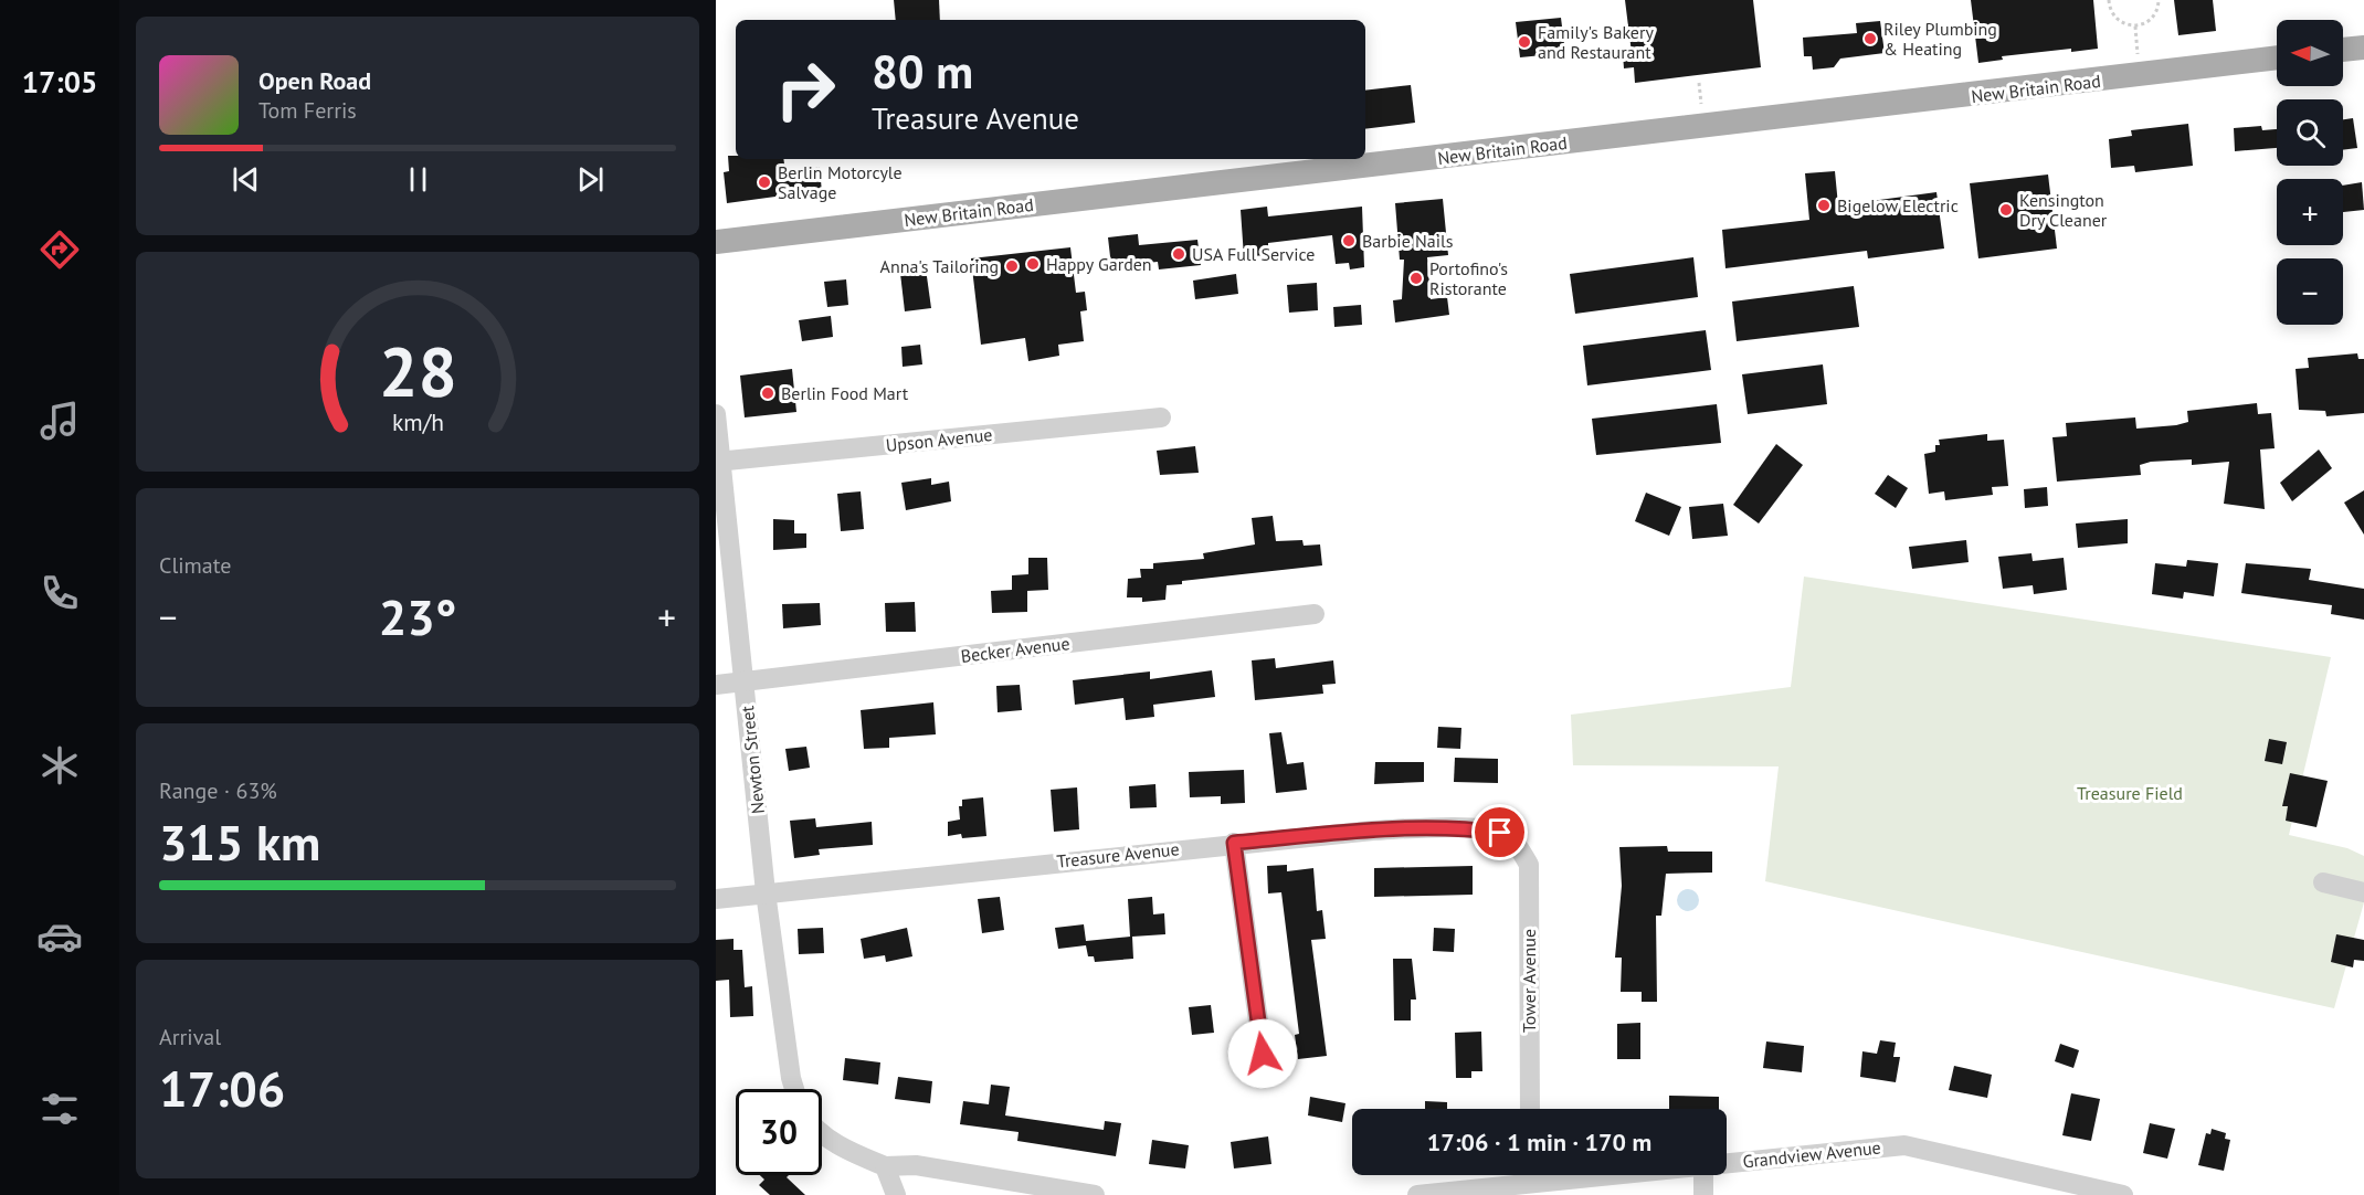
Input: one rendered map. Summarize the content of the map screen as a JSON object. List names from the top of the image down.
{
  "streets": {
    "main road": ["New Britain Road"],
    "street": [
      "Upson Avenue",
      "Becker Avenue",
      "Newton Street",
      "Treasure Avenue",
      "Tower Avenue",
      "Grandview Avenue"
    ]
  },
  "crossings": [
    ["Upson Avenue", "Newton Street"],
    ["Becker Avenue", "Newton Street"],
    ["Newton Street", "Treasure Avenue"],
    ["Treasure Avenue", "Tower Avenue"]
  ],
  "parks": ["Treasure Field"],
  "places": [
    "Riley Plumbing & Heating",
    "Family's Bakery and Restaurant",
    "Berlin Motorcyle Salvage",
    "Bigelow Electric",
    "Kensington Dry Cleaner",
    "Barbie Nails",
    "USA Full Service",
    "Happy Garden",
    "Anna's Tailoring",
    "Portofino's Ristorante",
    "Berlin Food Mart"
  ],
  "north": "left",
  "page": {
    "tabs": "17:05",
    "map_buttons": ["+", "−"],
    "turn": ["80 m", "Treasure Avenue"],
    "song": ["Open Road", "Tom Ferris"],
    "tile": [
      "Climate",
      ["Range · 63%", "315 km"],
      ["Arrival", "17:06"]
    ],
    "heat": ["−", "23°", "+"],
    "limit": "30",
    "trip": "17:06 · 1 min · 170 m",
    "gauge": ["28", "km/h"]
  }
}
